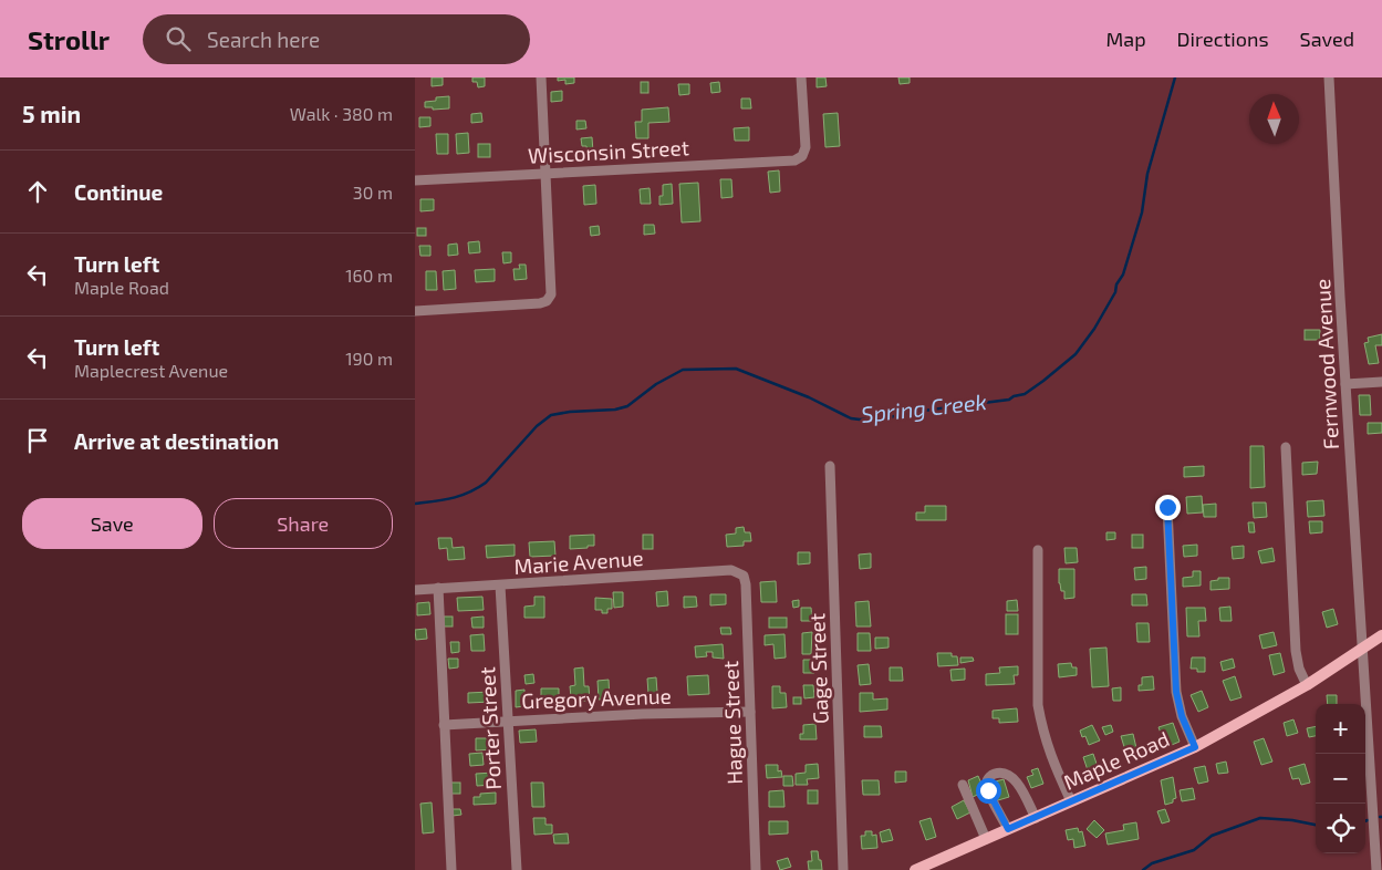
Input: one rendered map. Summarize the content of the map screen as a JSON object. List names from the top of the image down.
{
  "streets": {
    "main road": ["Maple Road"],
    "street": [
      "Wisconsin Street",
      "Fernwood Avenue",
      "Marie Avenue",
      "Gage Street",
      "Gregory Avenue",
      "Hague Street",
      "Porter Street"
    ]
  },
  "crossings": [
    ["Fernwood Avenue", "Maple Road"],
    ["Marie Avenue", "Hague Street"],
    ["Marie Avenue", "Porter Street"],
    ["Gregory Avenue", "Hague Street"],
    ["Gregory Avenue", "Porter Street"]
  ],
  "water": ["Spring Creek"],
  "north": "top",
  "page": {
    "header": "Strollr",
    "search": "Search here",
    "nav": ["Map", "Directions", "Saved"],
    "heading": ["5 min", "Walk · 380 m"],
    "list": [
      ["Continue", "30 m"],
      ["Turn left", "Maple Road", "160 m"],
      ["Turn left", "Maplecrest Avenue", "190 m"],
      "Arrive at destination"
    ],
    "buttons": ["Save", "Share"],
    "map_buttons": ["+", "−"]
  }
}
